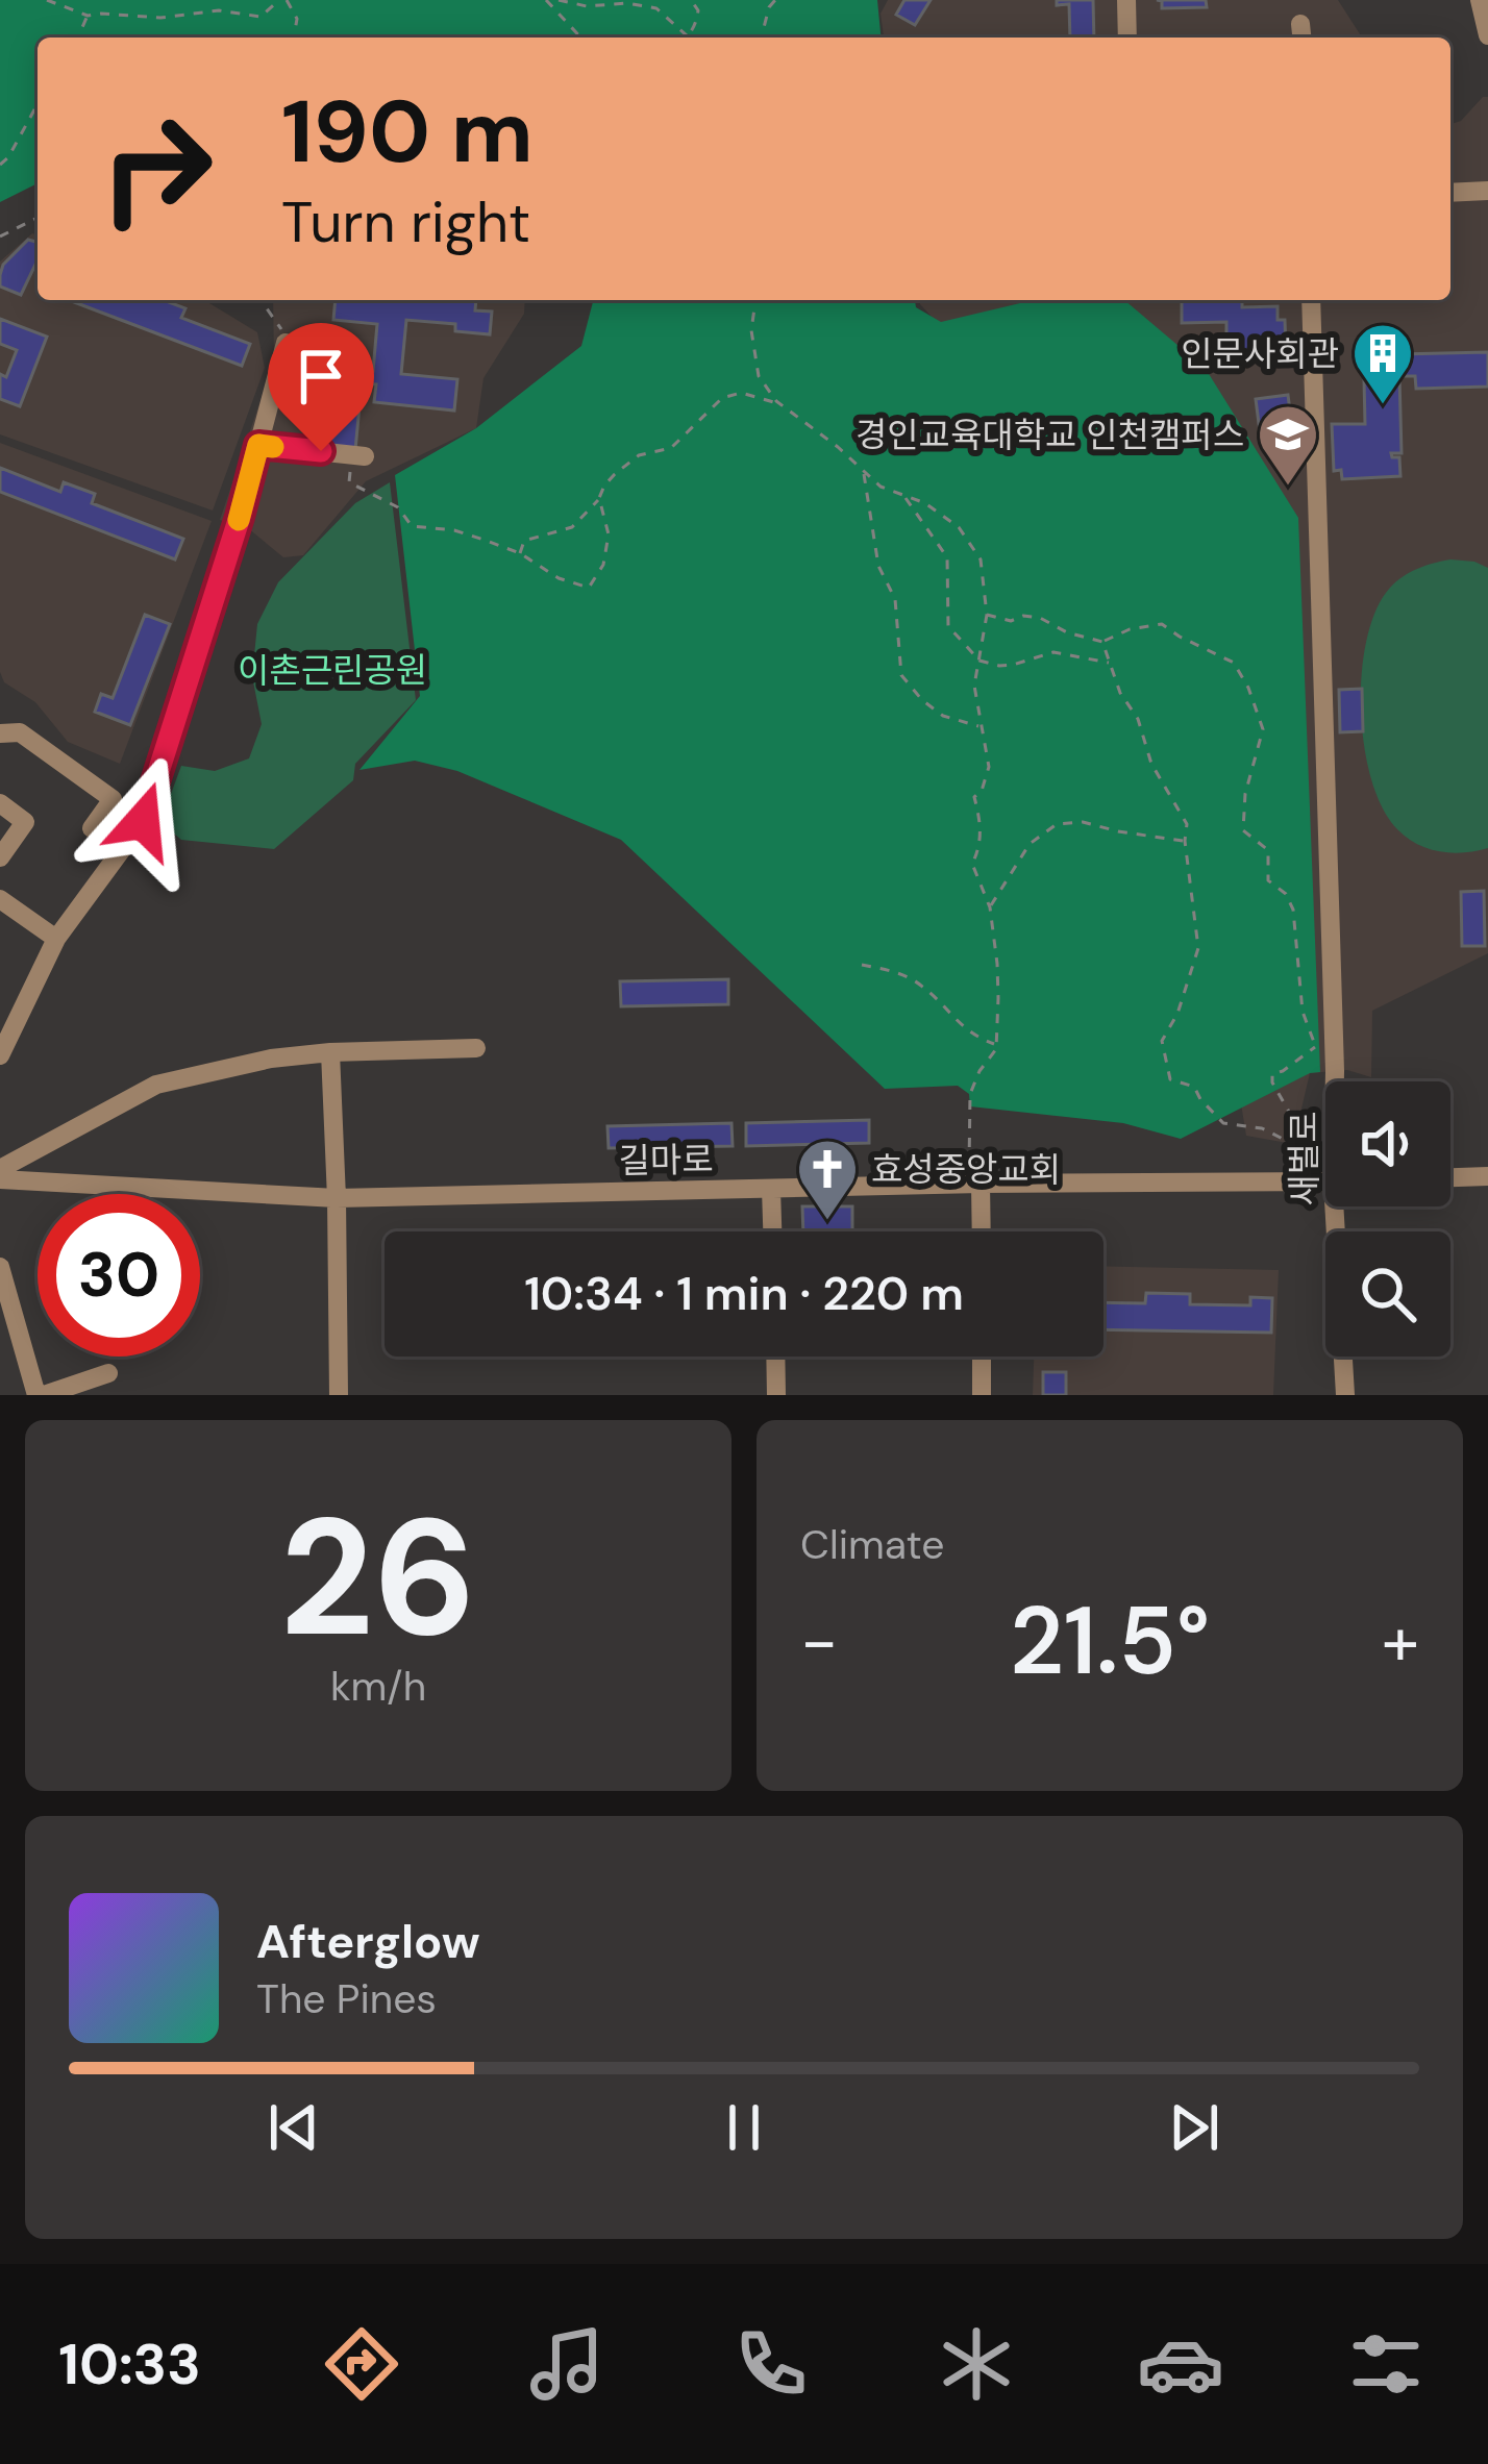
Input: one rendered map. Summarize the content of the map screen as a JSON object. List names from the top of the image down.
{
  "streets": {
    "street": ["새벌로", "길마로"]
  },
  "parks": ["이촌근린공원"],
  "places": {
    "building": ["인문사회관"],
    "school or university": ["경인교육대학교 인천캠퍼스"],
    "church": ["효성중앙교회"]
  },
  "page": {
    "turn": ["190 m", "Turn right"],
    "limit": "30",
    "trip": "10:34 · 1 min · 220 m",
    "tile": [
      ["26", "km/h"],
      "Climate"
    ],
    "heat": ["−", "21.5°", "+"],
    "song": ["Afterglow", "The Pines"],
    "tabs": "10:33"
  }
}
